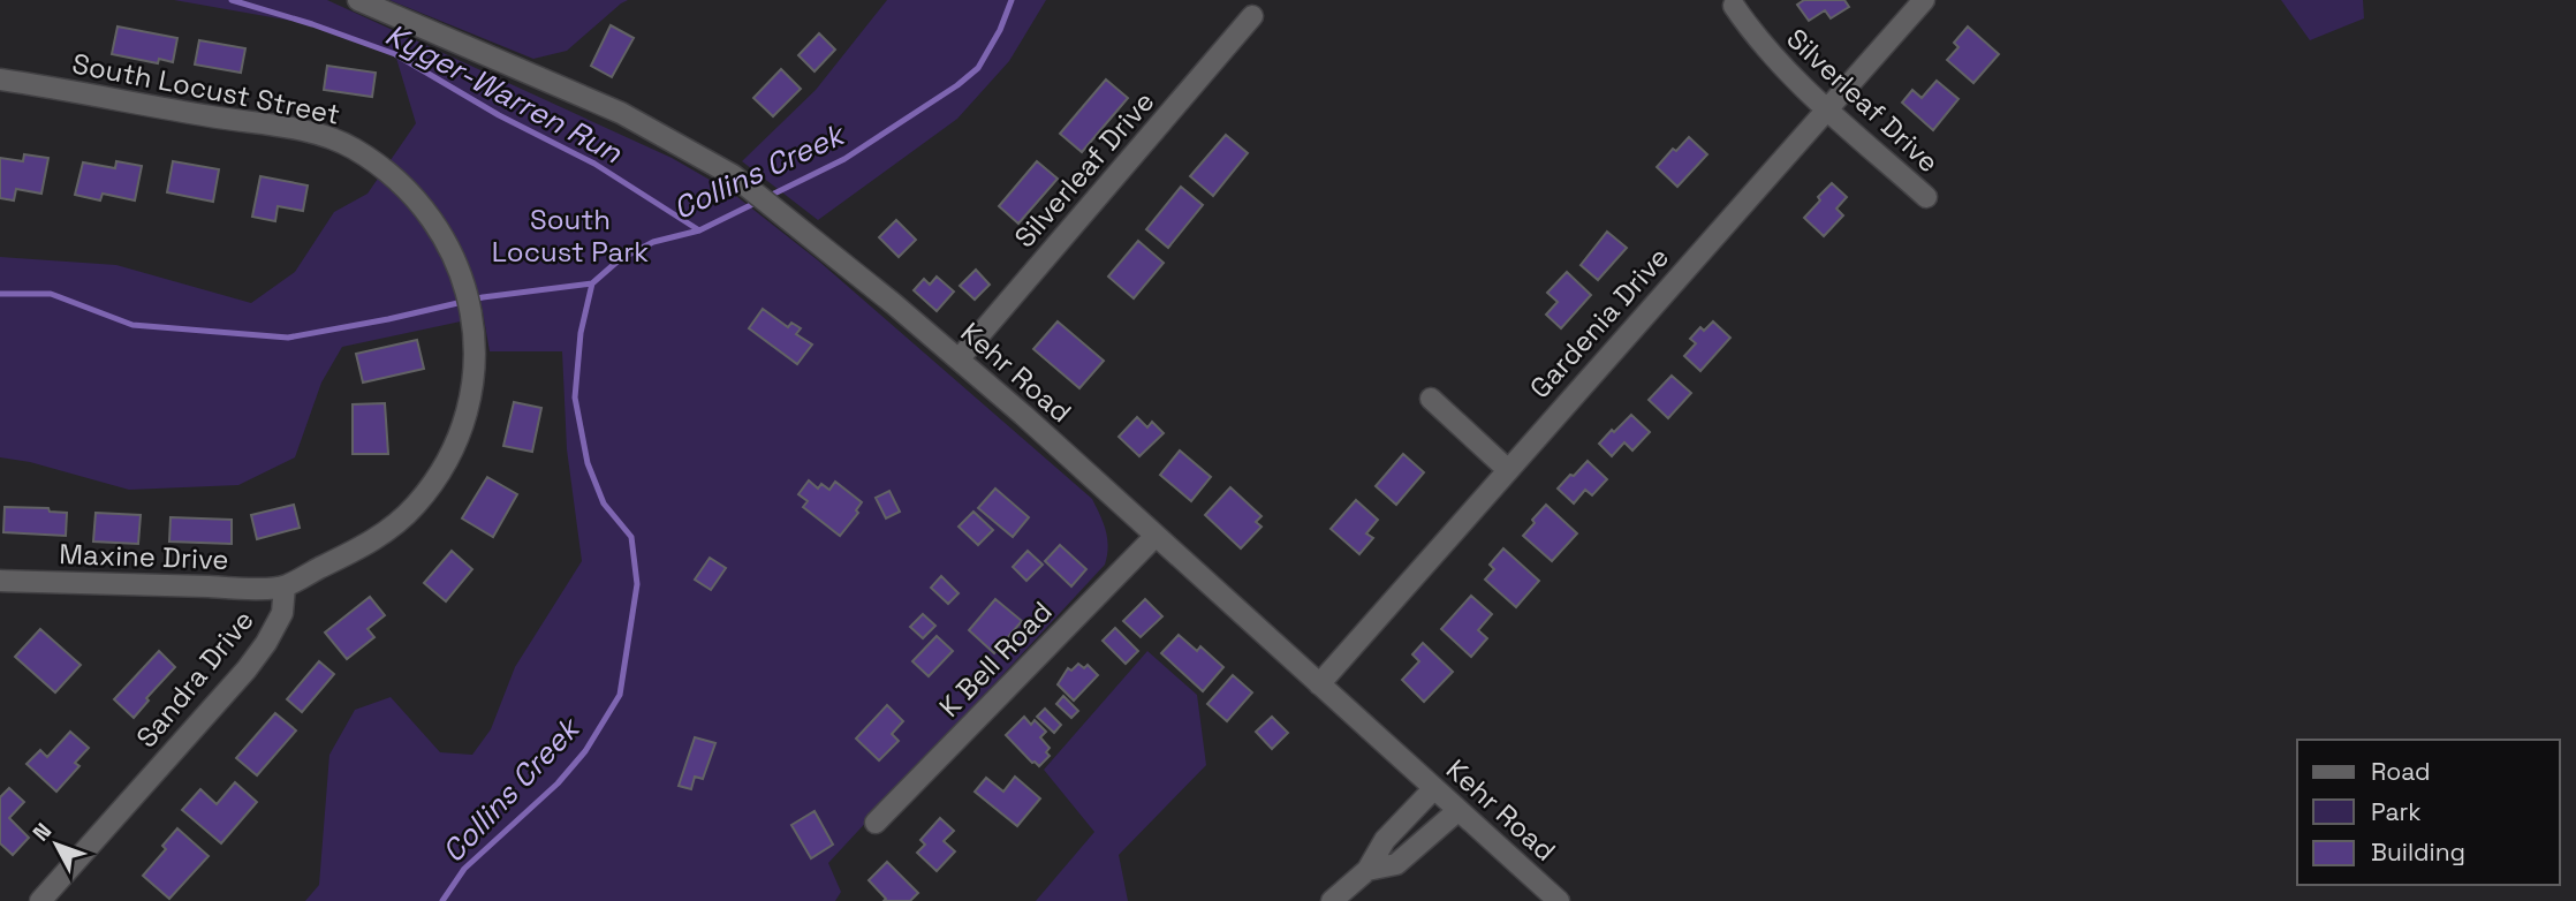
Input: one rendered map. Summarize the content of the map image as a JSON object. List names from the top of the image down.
{
  "streets": {
    "street": [
      "South Locust Street",
      "Silverleaf Drive",
      "Gardenia Drive",
      "Kehr Road",
      "Maxine Drive",
      "K Bell Road",
      "Sandra Drive"
    ]
  },
  "crossings": [
    ["South Locust Street", "Maxine Drive"],
    ["South Locust Street", "Sandra Drive"],
    ["Silverleaf Drive", "Gardenia Drive"],
    ["Silverleaf Drive", "Kehr Road"],
    ["Gardenia Drive", "Kehr Road"],
    ["Kehr Road", "K Bell Road"],
    ["Maxine Drive", "Sandra Drive"]
  ],
  "water": ["Kyger-Warren Run", "Collins Creek"],
  "parks": ["South Locust Park"],
  "legend": ["Road", "Park", "Building"],
  "north": "top left"
}
